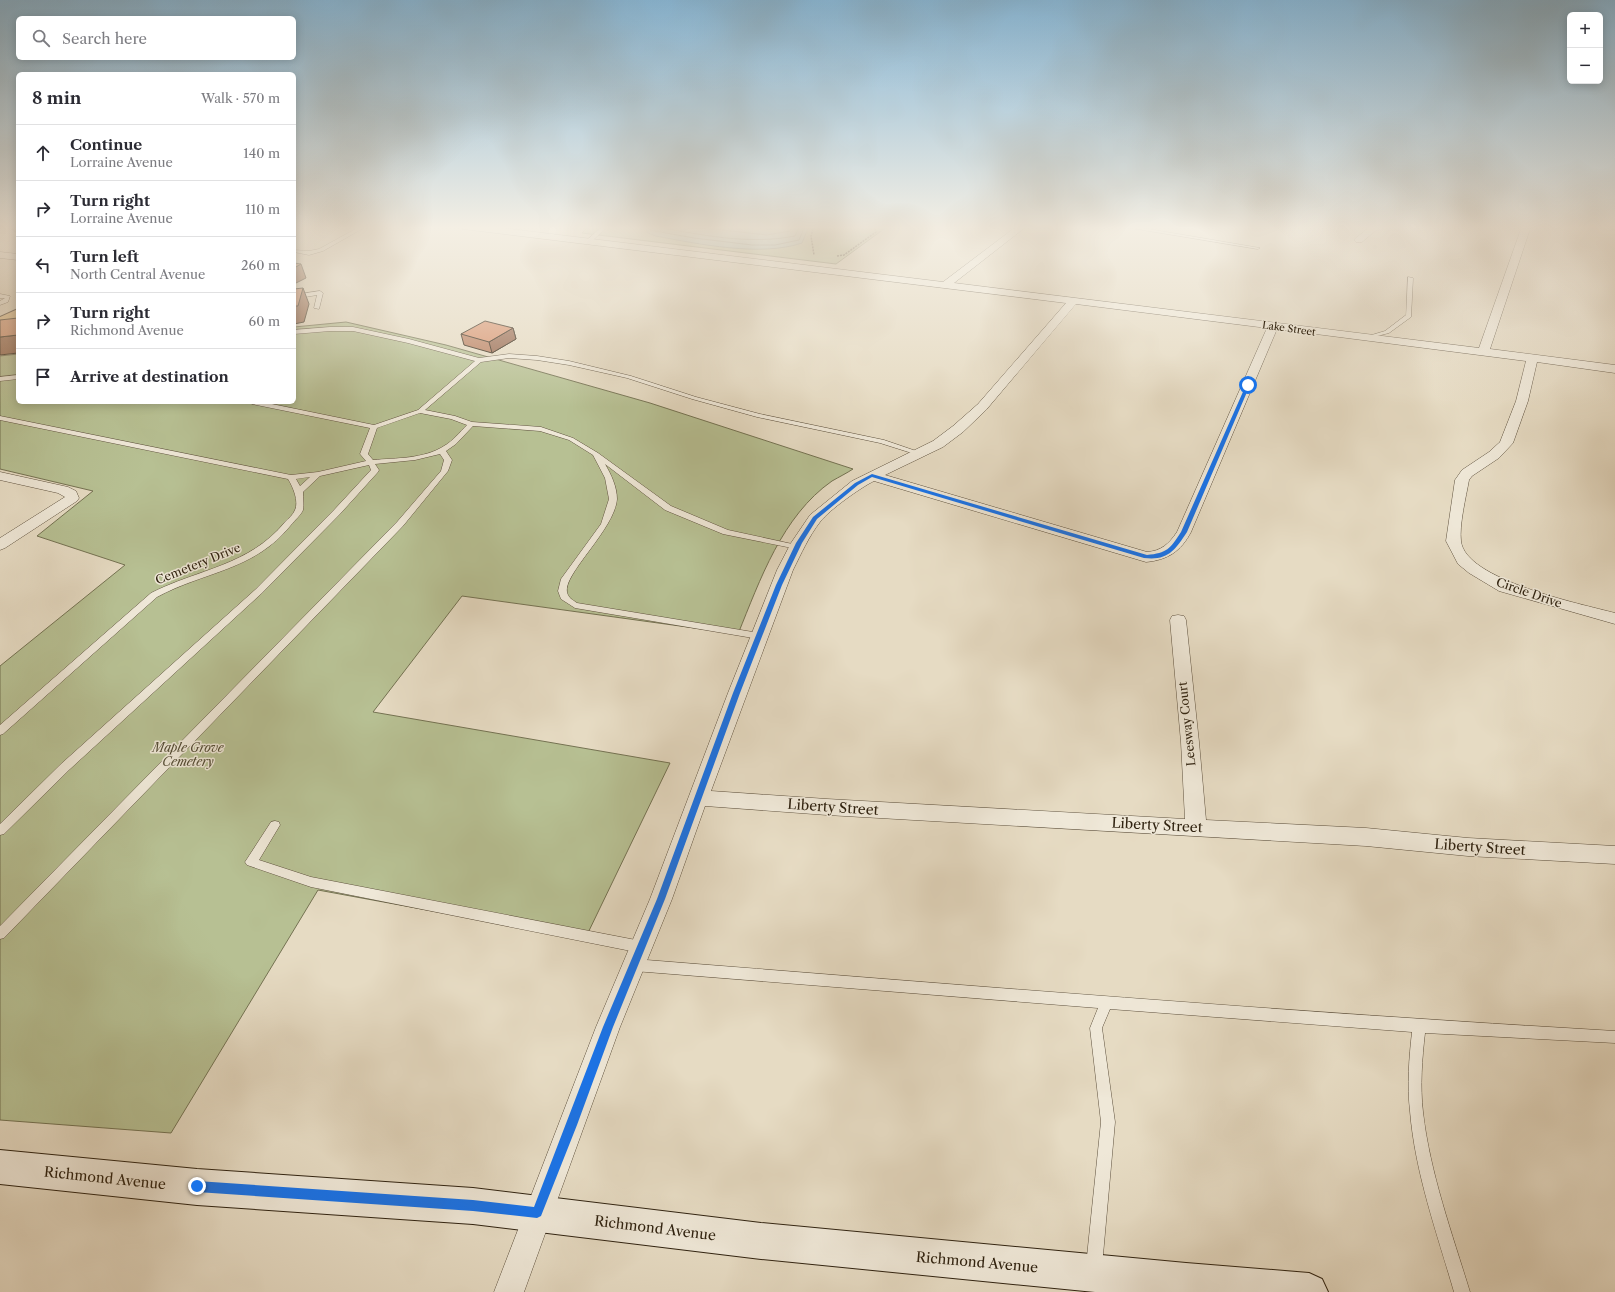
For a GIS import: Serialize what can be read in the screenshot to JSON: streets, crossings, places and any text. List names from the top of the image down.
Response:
{
  "streets": {
    "main road": ["Richmond Avenue"],
    "street": [
      "Lake Street",
      "Circle Drive",
      "Leesway Court",
      "Liberty Street"
    ],
    "lane": ["Cemetery Drive"]
  },
  "crossings": [
    ["Lake Street", "Circle Drive"],
    ["Leesway Court", "Liberty Street"]
  ],
  "parks": ["Maple Grove Cemetery"],
  "page": {
    "map_buttons": ["+", "−"],
    "search": "Search here",
    "heading": ["8 min", "Walk · 570 m"],
    "list": [
      ["Continue", "Lorraine Avenue", "140 m"],
      ["Turn right", "Lorraine Avenue", "110 m"],
      ["Turn left", "North Central Avenue", "260 m"],
      ["Turn right", "Richmond Avenue", "60 m"],
      "Arrive at destination"
    ]
  }
}
